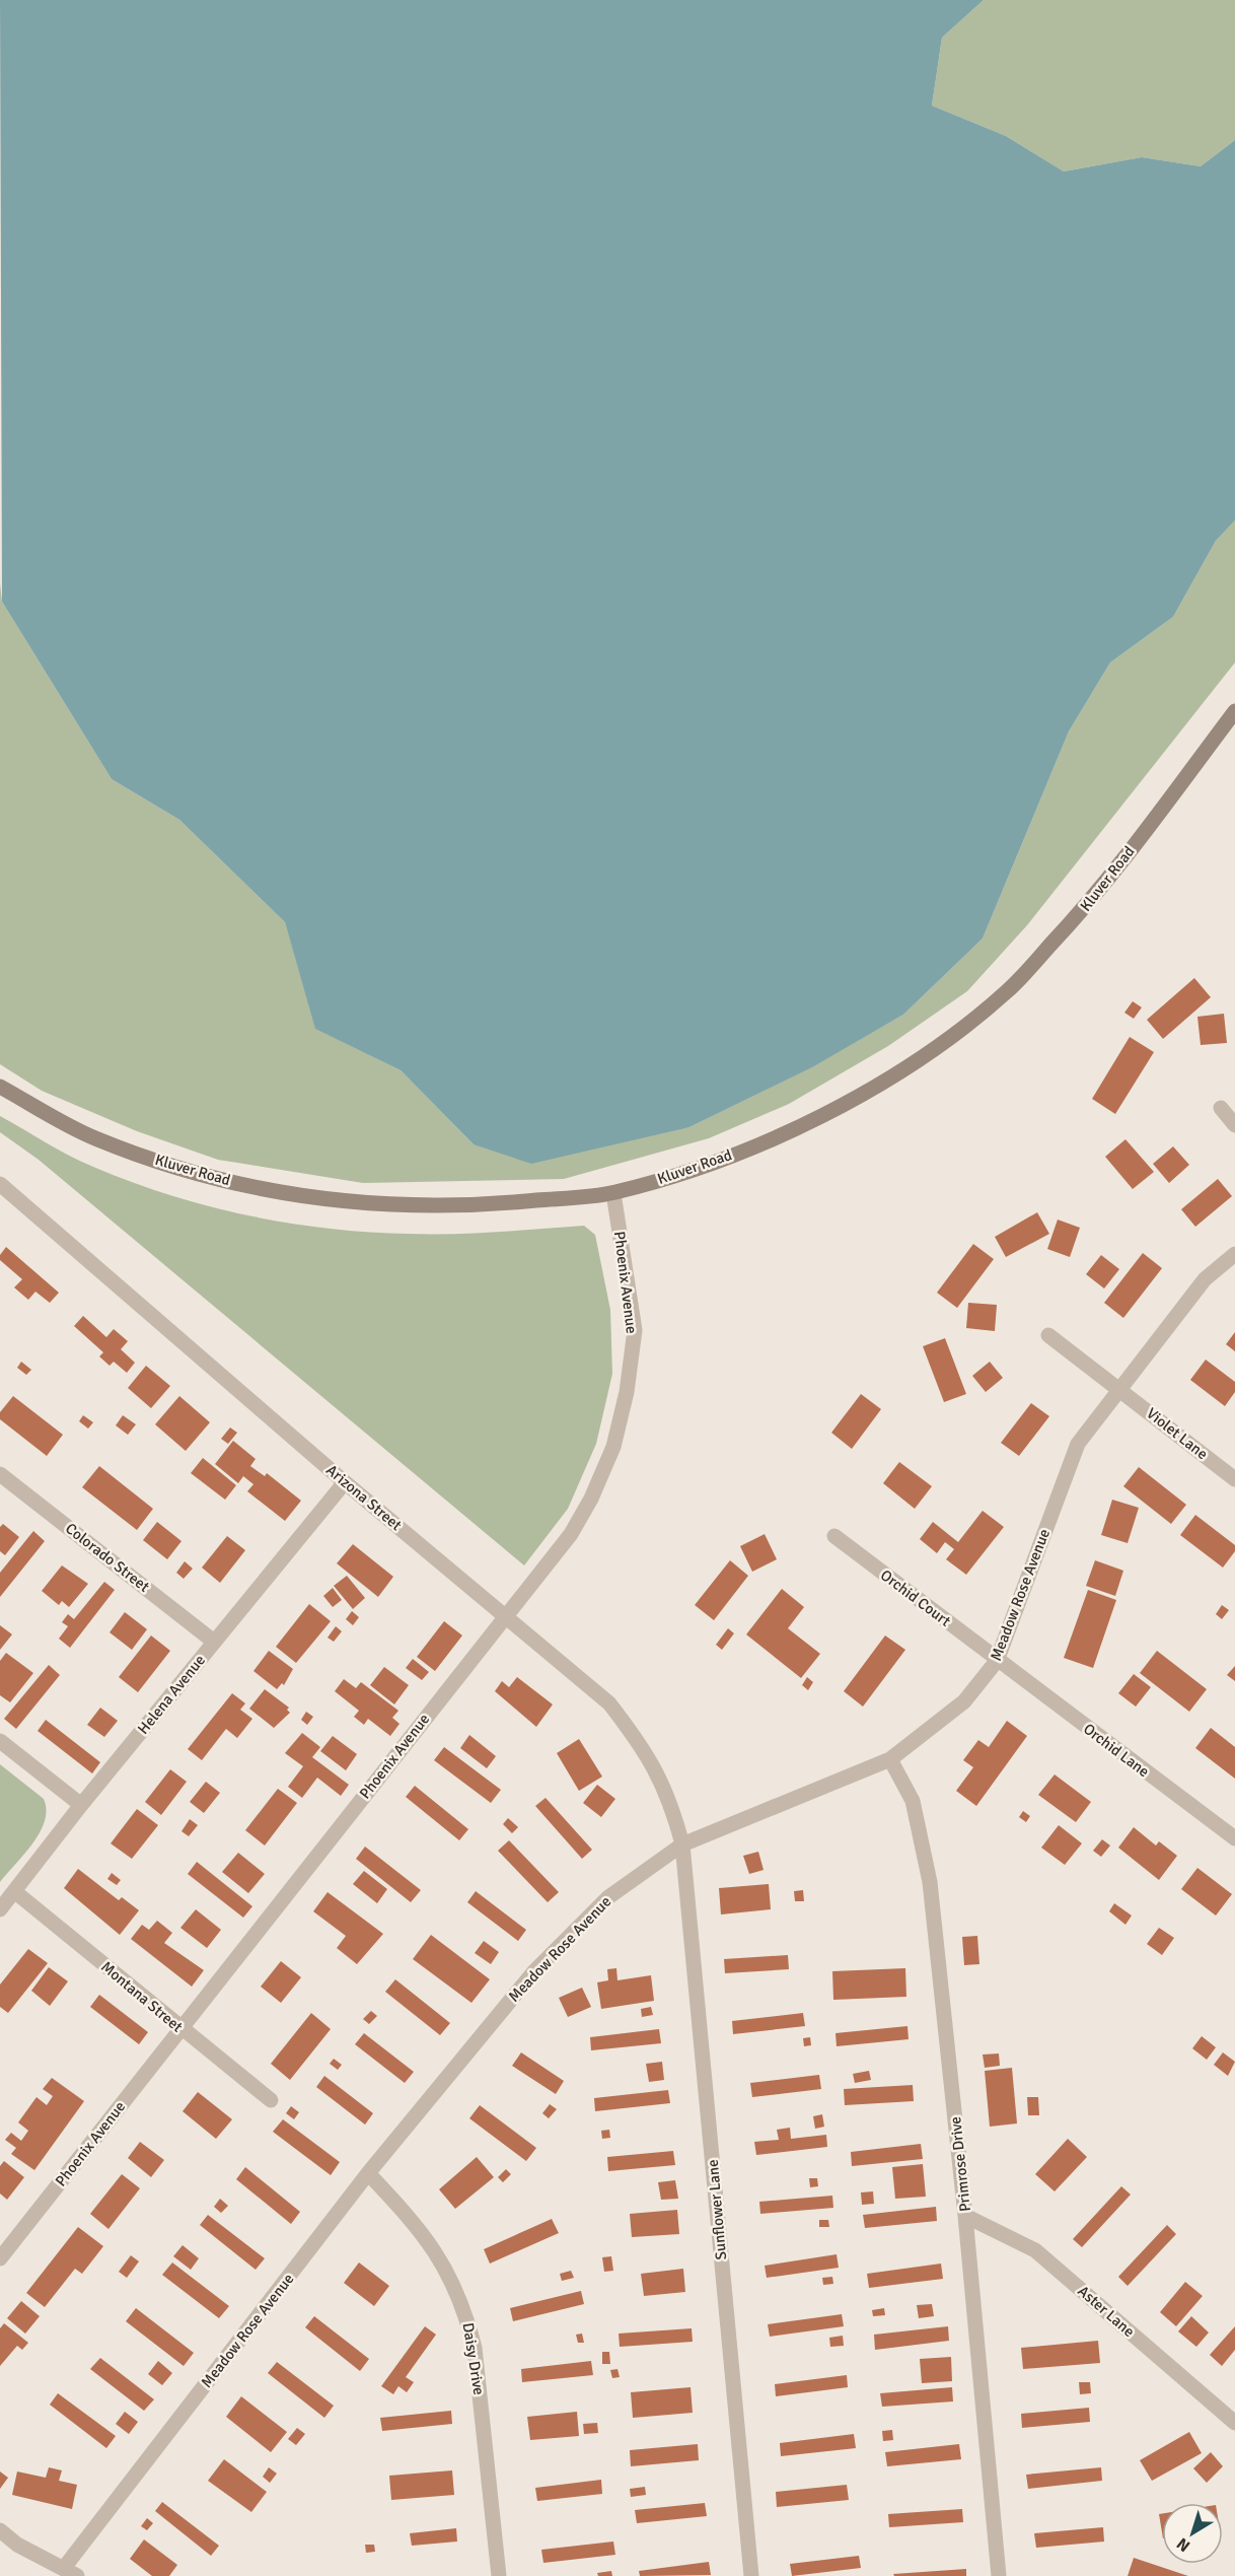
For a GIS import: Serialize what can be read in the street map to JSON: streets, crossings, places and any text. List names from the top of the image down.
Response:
{
  "streets": {
    "street": [
      "Kluver Road",
      "Phoenix Avenue",
      "Violet Lane",
      "Arizona Street",
      "Colorado Street",
      "Meadow Rose Avenue",
      "Orchid Court",
      "Helena Avenue",
      "Orchid Lane",
      "Montana Street",
      "Primrose Drive",
      "Sunflower Lane",
      "Aster Lane",
      "Daisy Drive"
    ]
  },
  "crossings": [
    ["Kluver Road", "Phoenix Avenue"],
    ["Phoenix Avenue", "Arizona Street"],
    ["Phoenix Avenue", "Montana Street"],
    ["Violet Lane", "Meadow Rose Avenue"],
    ["Arizona Street", "Meadow Rose Avenue"],
    ["Arizona Street", "Helena Avenue"],
    ["Arizona Street", "Sunflower Lane"],
    ["Colorado Street", "Helena Avenue"],
    ["Meadow Rose Avenue", "Orchid Court"],
    ["Meadow Rose Avenue", "Orchid Lane"],
    ["Meadow Rose Avenue", "Primrose Drive"],
    ["Meadow Rose Avenue", "Sunflower Lane"],
    ["Meadow Rose Avenue", "Daisy Drive"],
    ["Orchid Court", "Orchid Lane"],
    ["Helena Avenue", "Montana Street"],
    ["Primrose Drive", "Aster Lane"]
  ],
  "north": "bottom left"
}
